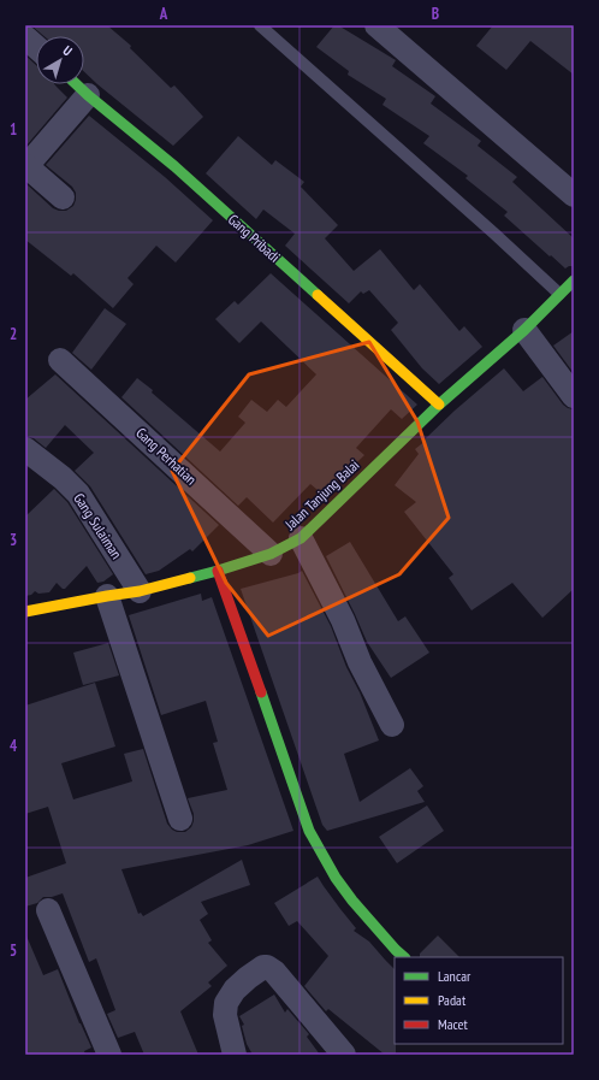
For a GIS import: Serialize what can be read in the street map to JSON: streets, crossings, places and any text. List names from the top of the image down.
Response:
{
  "streets": {
    "street": [
      "Gang Pribadi",
      "Gang Perhatian",
      "Jalan Tanjung Balai",
      "Gang Sulaiman"
    ]
  },
  "crossings": [
    ["Gang Pribadi", "Jalan Tanjung Balai"],
    ["Gang Perhatian", "Jalan Tanjung Balai"],
    ["Jalan Tanjung Balai", "Gang Sulaiman"]
  ],
  "legend": ["Lancar", "Padat", "Macet"],
  "north": "top right",
  "grid": {
    "columns": ["A", "B"],
    "rows": [
      "1",
      "2",
      "3",
      "4",
      "5"
    ]
  }
}
